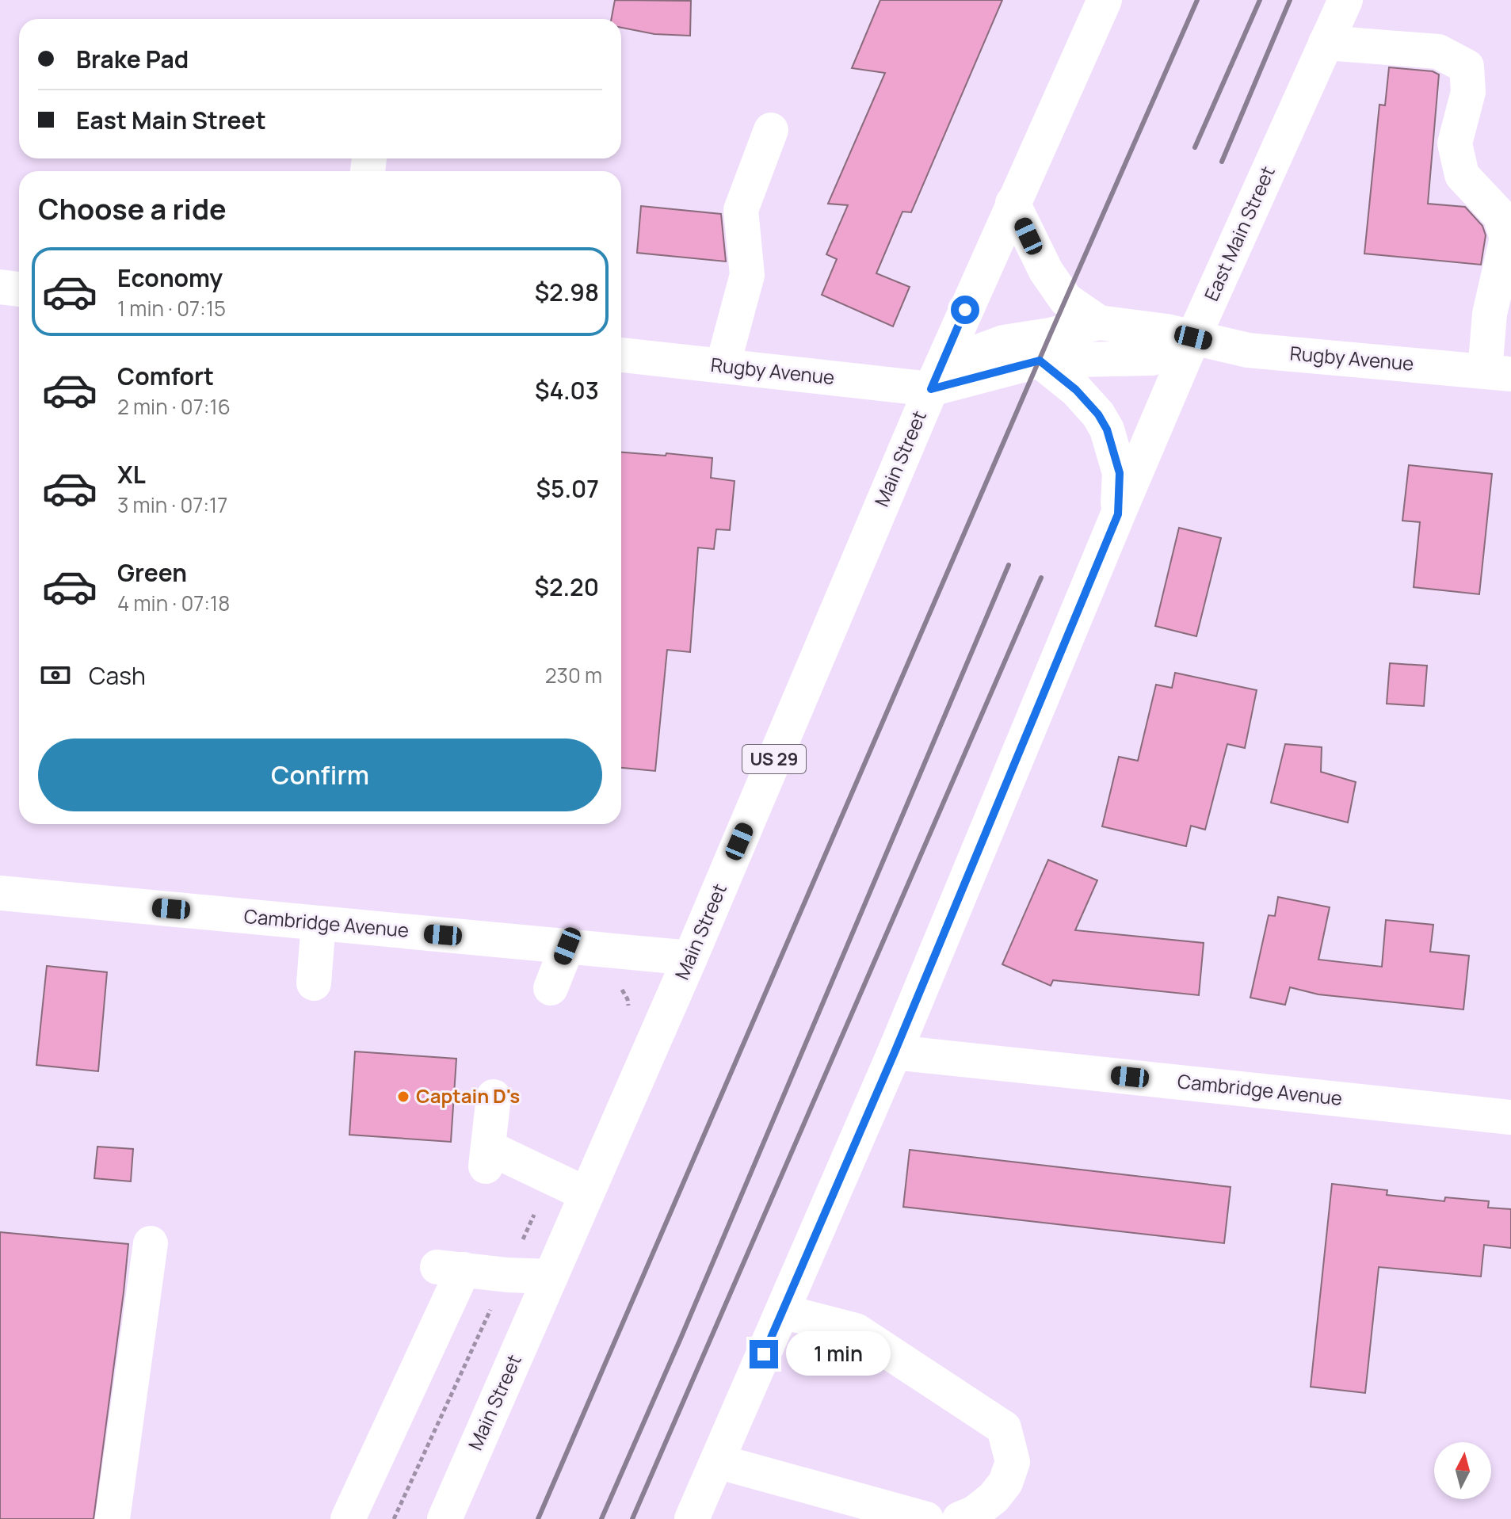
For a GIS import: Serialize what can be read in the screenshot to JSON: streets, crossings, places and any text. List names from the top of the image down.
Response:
{
  "streets": {
    "street": [
      "East Main Street",
      "Rugby Avenue",
      "Main Street",
      "US 29",
      "Cambridge Avenue"
    ]
  },
  "crossings": [
    ["East Main Street", "Rugby Avenue"],
    ["East Main Street", "Cambridge Avenue"],
    ["Rugby Avenue", "Main Street"],
    ["Main Street", "Cambridge Avenue"]
  ],
  "places": ["Captain D's"],
  "north": "top",
  "page": {
    "banner": ["Brake Pad", "East Main Street"],
    "heading": "Choose a ride",
    "list": [
      {
        "name": "Economy",
        "note": "1 min · 07:15",
        "value": "$2.98"
      },
      {
        "name": "Comfort",
        "note": "2 min · 07:16",
        "value": "$4.03"
      },
      {
        "name": "XL",
        "note": "3 min · 07:17",
        "value": "$5.07"
      },
      {
        "name": "Green",
        "note": "4 min · 07:18",
        "value": "$2.20"
      }
    ],
    "pay": ["Cash", "230 m"],
    "buttons": "Confirm",
    "bubble": "1 min"
  }
}
